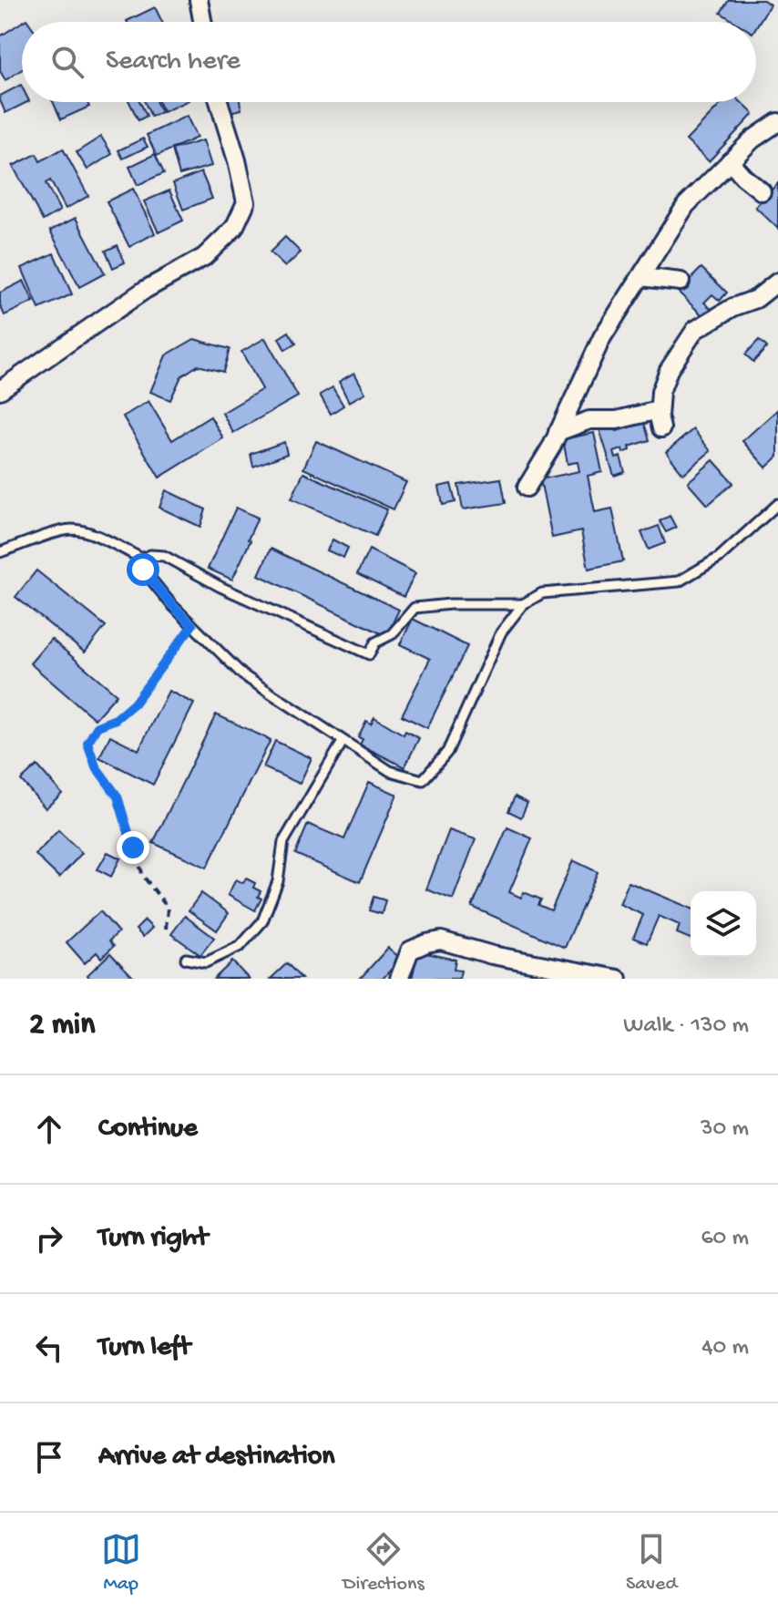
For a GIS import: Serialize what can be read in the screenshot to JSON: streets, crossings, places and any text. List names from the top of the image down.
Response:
{
  "page": {
    "search": "Search here",
    "heading": ["2 min", "Walk · 130 m"],
    "list": [
      ["Continue", "30 m"],
      ["Turn right", "60 m"],
      ["Turn left", "40 m"],
      "Arrive at destination"
    ],
    "nav": ["Map", "Directions", "Saved"]
  }
}
